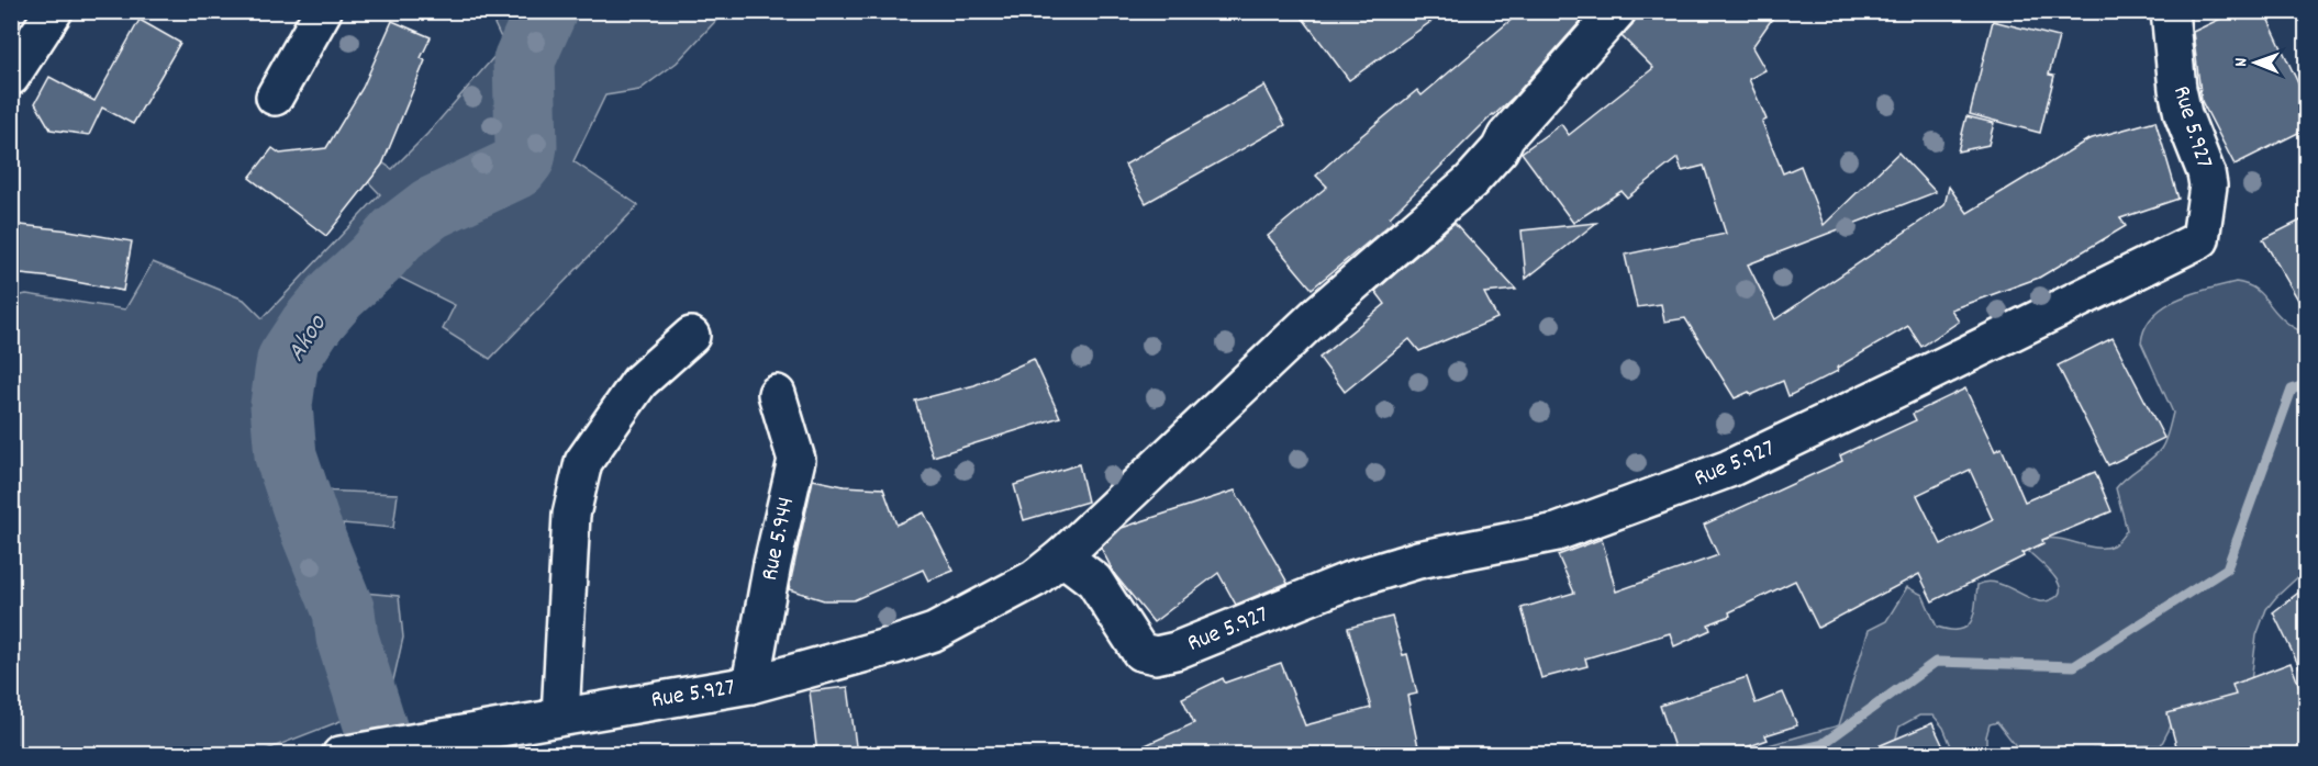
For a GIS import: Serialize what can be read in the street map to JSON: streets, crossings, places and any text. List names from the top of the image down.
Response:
{
  "streets": {
    "street": ["Rue 5.927", "Rue 5.944"]
  },
  "crossings": [
    ["Rue 5.927", "Rue 5.944"]
  ],
  "water": ["Akoo"],
  "north": "left"
}
